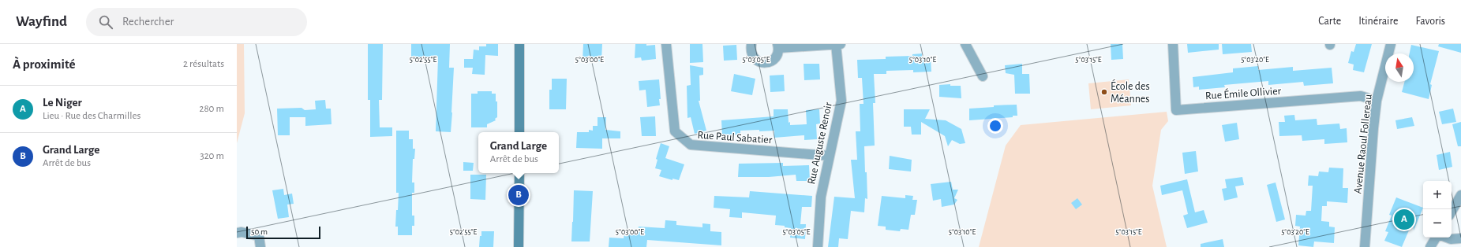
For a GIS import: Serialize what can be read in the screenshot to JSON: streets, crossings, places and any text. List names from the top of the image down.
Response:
{
  "streets": {
    "street": [
      "Rue Émile Ollivier",
      "Rue Paul Sabatier",
      "Rue Auguste Renoir",
      "Avenue Raoul Follereau"
    ]
  },
  "crossings": [
    ["Rue Émile Ollivier", "Avenue Raoul Follereau"],
    ["Rue Paul Sabatier", "Rue Auguste Renoir"]
  ],
  "places": ["École des Méannes"],
  "scale_bar": "50 m",
  "north": "top",
  "page": {
    "header": "Wayfind",
    "search": "Rechercher",
    "nav": ["Carte", "Itinéraire", "Favoris"],
    "heading": ["À proximité", "2 résultats"],
    "list": [
      {
        "mark": "A",
        "name": "Le Niger",
        "note": "Lieu · Rue des Charmilles",
        "value": "280 m"
      },
      {
        "mark": "B",
        "name": "Grand Large",
        "note": "Arrêt de bus",
        "value": "320 m"
      }
    ],
    "popup": ["Grand Large", "Arrêt de bus"],
    "map_buttons": ["+", "−"],
    "pins": ["B", "A"],
    "scale": "50 m"
  },
  "coordinates": [
    "5°02'55\"E",
    "5°03'00\"E",
    "5°03'05\"E",
    "5°03'10\"E",
    "5°03'15\"E",
    "5°03'20\"E"
  ]
}
